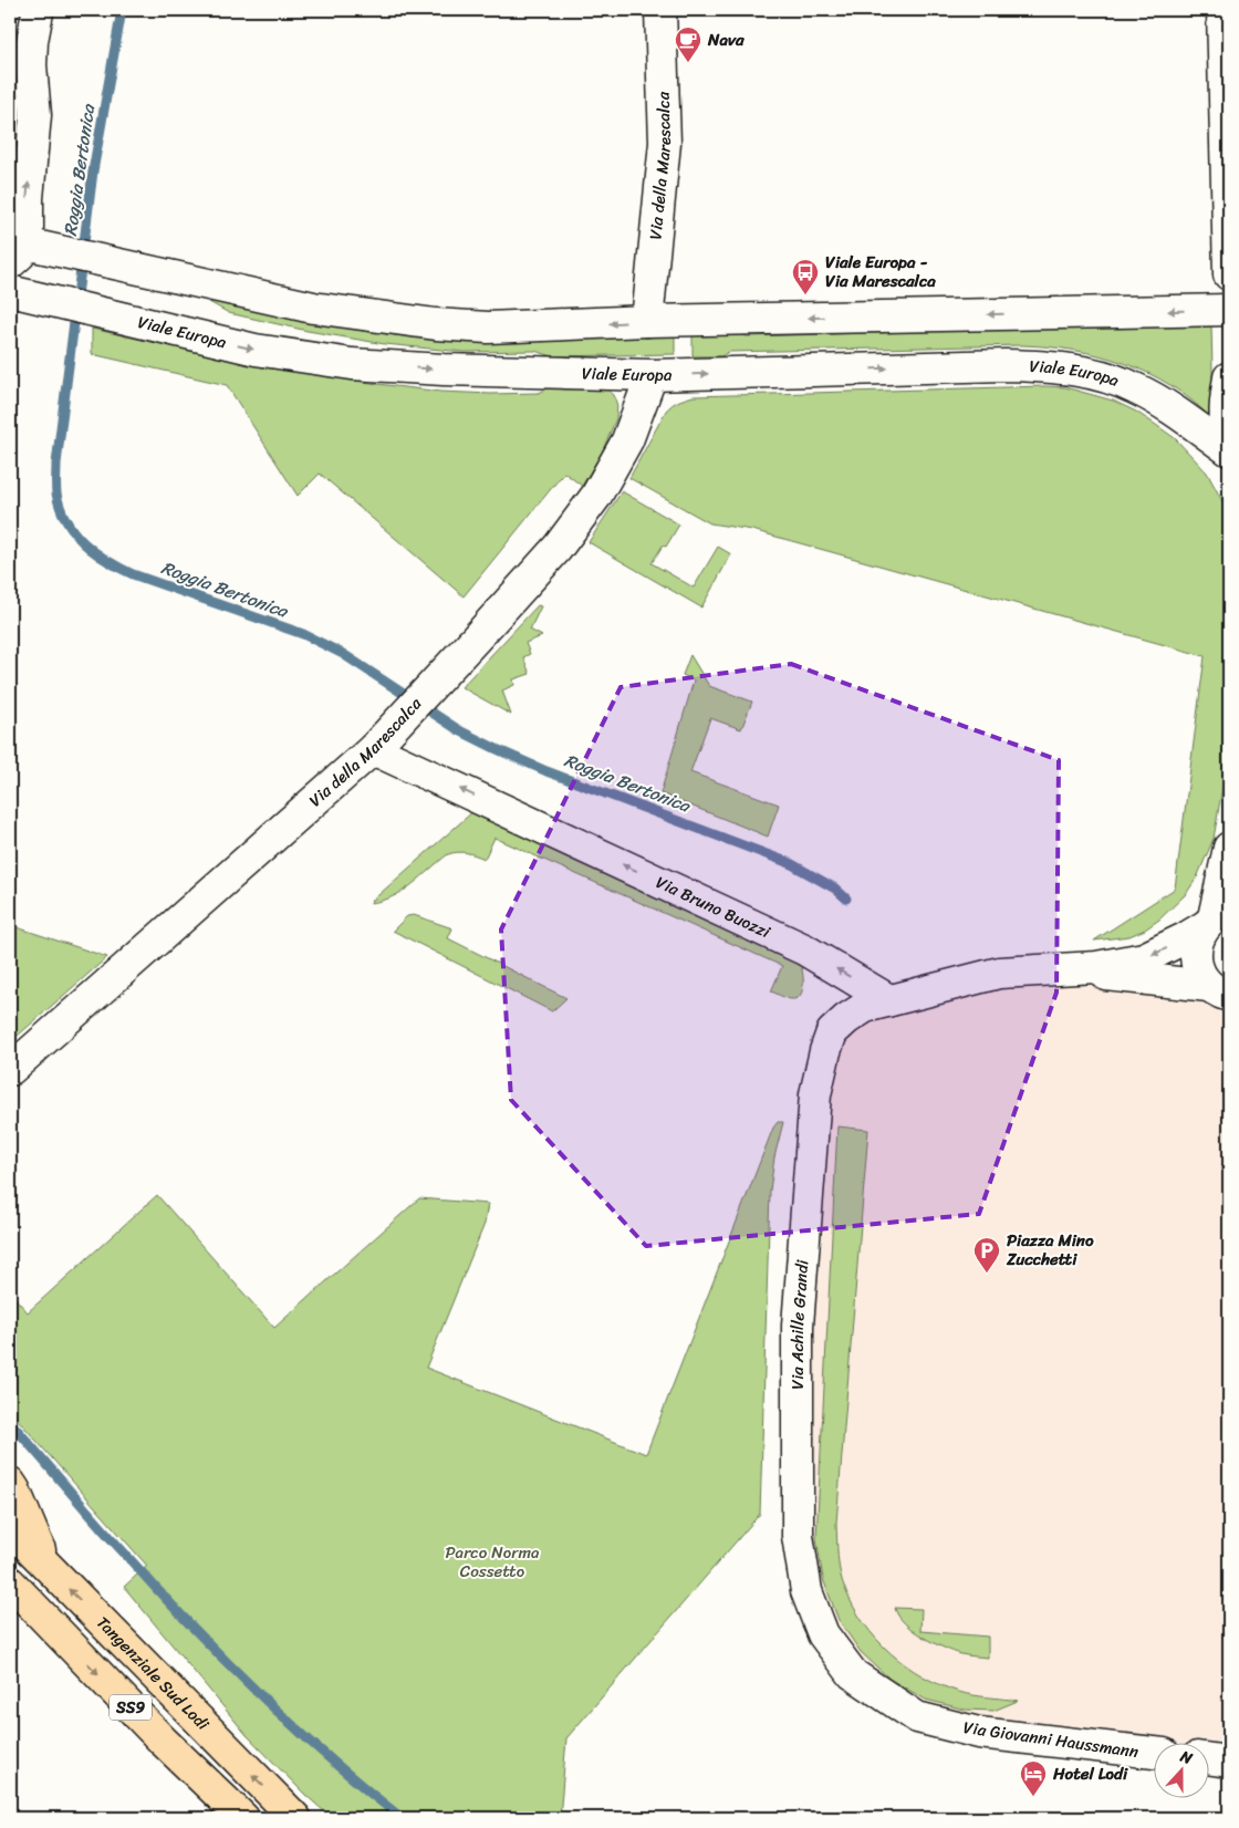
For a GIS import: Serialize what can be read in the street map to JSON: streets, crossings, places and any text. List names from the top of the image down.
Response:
{
  "streets": {
    "highway": ["Tangenziale Sud Lodi", "SS9"],
    "street": [
      "Via della Marescalca",
      "Viale Europa",
      "Via Bruno Buozzi",
      "Via Achille Grandi",
      "Via Giovanni Haussmann"
    ]
  },
  "crossings": [
    ["Via della Marescalca", "Viale Europa"],
    ["Via della Marescalca", "Via Bruno Buozzi"],
    ["Via Bruno Buozzi", "Via Achille Grandi"],
    ["Via Achille Grandi", "Via Giovanni Haussmann"]
  ],
  "one_way": ["Via Bruno Buozzi"],
  "water": ["Roggia Bertonica"],
  "parks": ["Parco Norma Cossetto"],
  "places": {
    "cafe": ["Nava"],
    "bus stop": ["Viale Europa - Via Marescalca"],
    "parking": ["Piazza Mino Zucchetti"],
    "hotel": ["Hotel Lodi"]
  },
  "north": "top"
}
